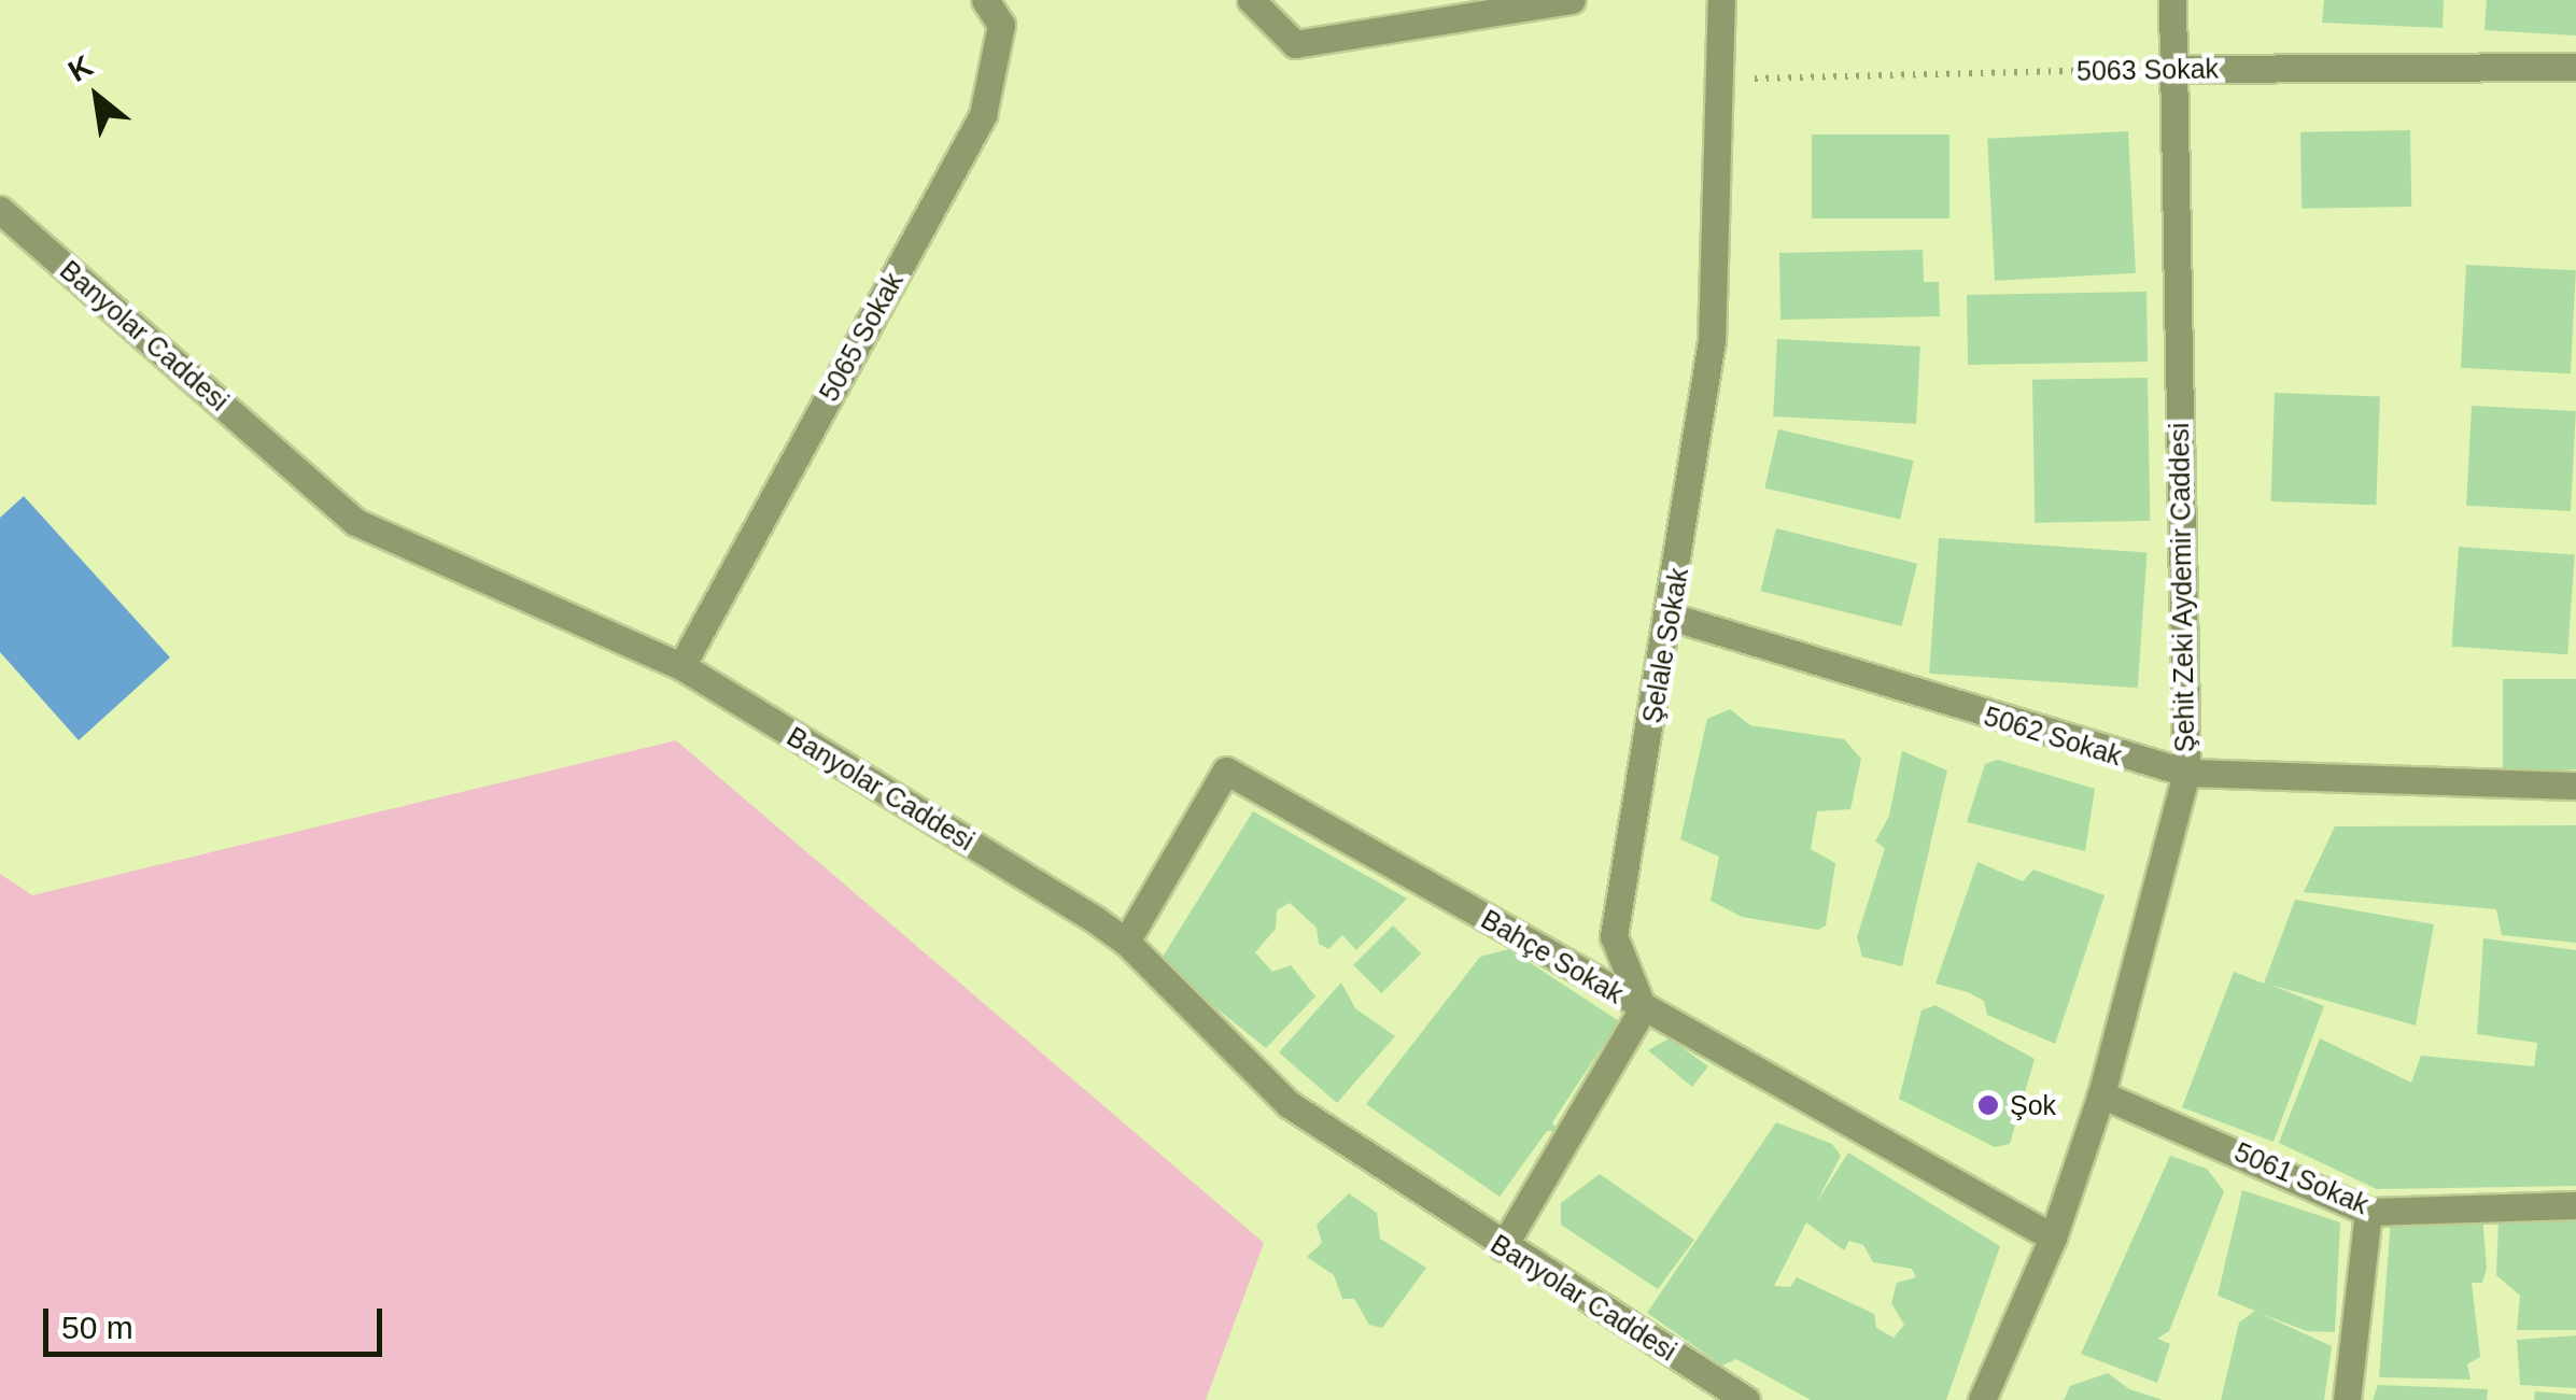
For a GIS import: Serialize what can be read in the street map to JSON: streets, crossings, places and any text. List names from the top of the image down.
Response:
{
  "streets": {
    "street": [
      "5063 Sokak",
      "Banyolar Caddesi",
      "5065 Sokak",
      "Şehit Zeki Aydemir Caddesi",
      "Şelale Sokak",
      "5062 Sokak",
      "Bahçe Sokak",
      "5061 Sokak"
    ]
  },
  "crossings": [
    ["5063 Sokak", "Şehit Zeki Aydemir Caddesi"],
    ["5063 Sokak", "Şelale Sokak"],
    ["Banyolar Caddesi", "5065 Sokak"],
    ["Banyolar Caddesi", "Bahçe Sokak"],
    ["Şehit Zeki Aydemir Caddesi", "5062 Sokak"],
    ["Şehit Zeki Aydemir Caddesi", "Bahçe Sokak"],
    ["Şehit Zeki Aydemir Caddesi", "5061 Sokak"],
    ["Şelale Sokak", "5062 Sokak"],
    ["Şelale Sokak", "Bahçe Sokak"]
  ],
  "places": ["Şok"],
  "scale_bar": "50 m",
  "north": "top left"
}
